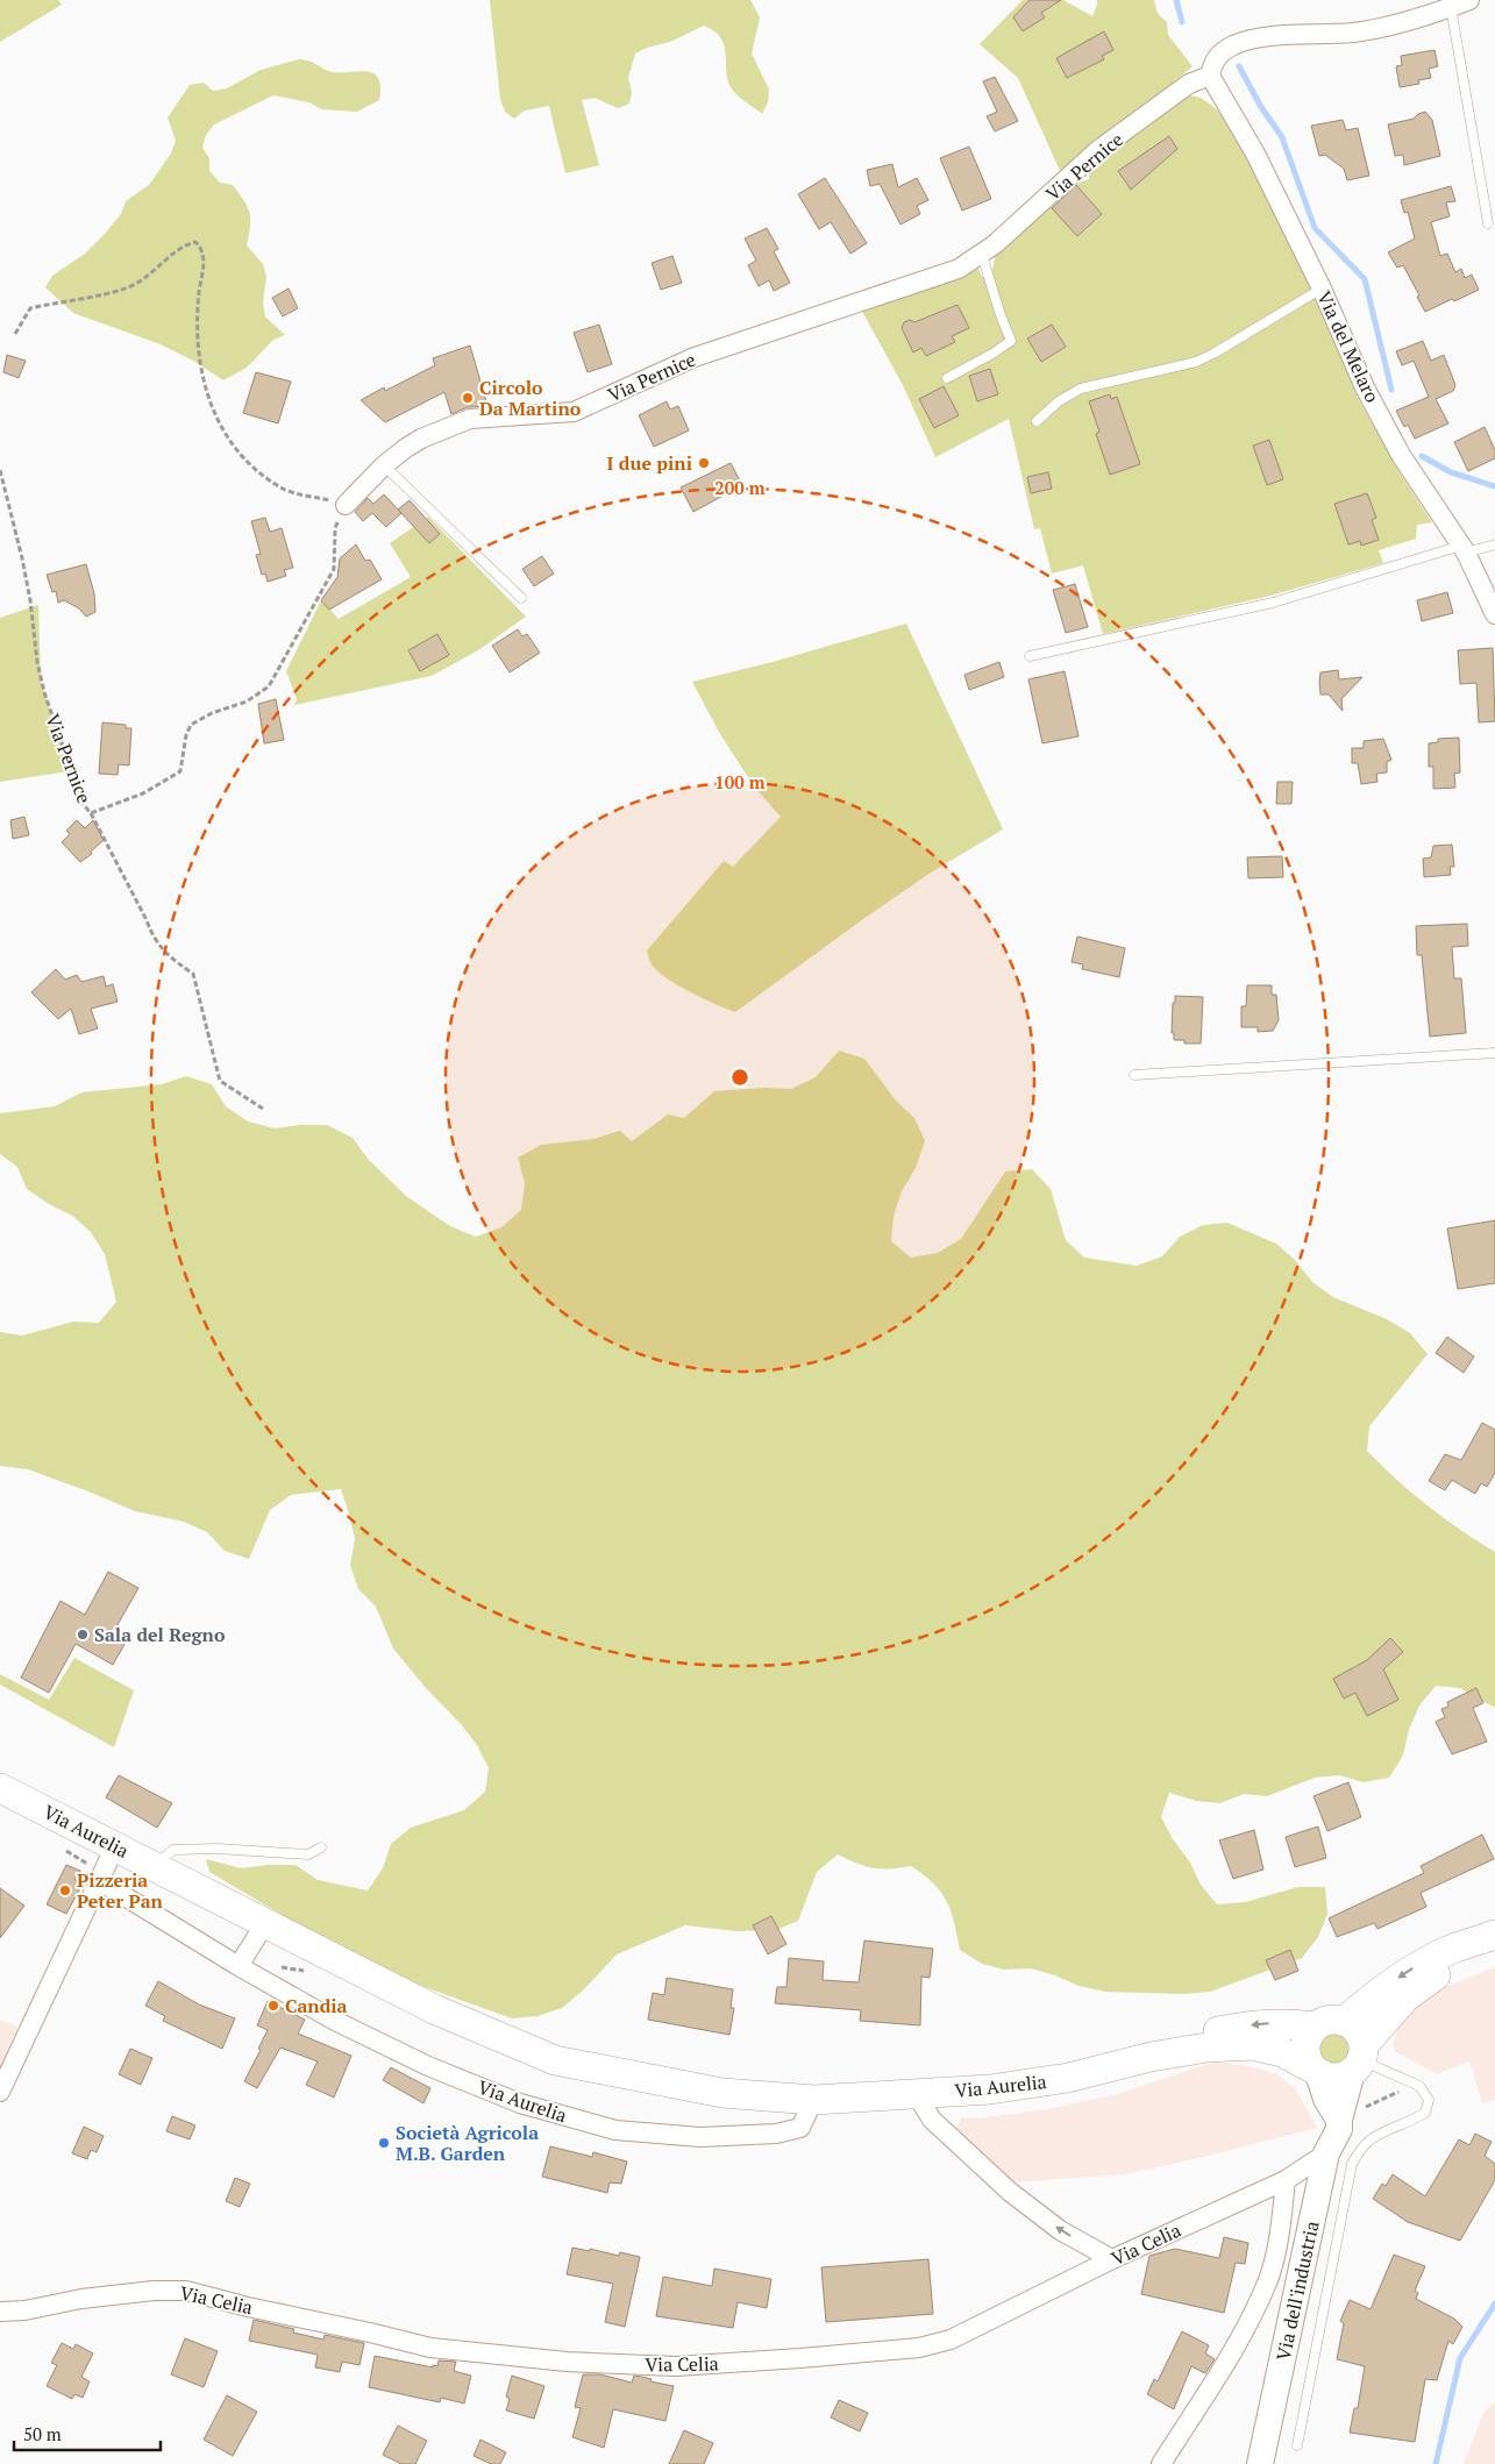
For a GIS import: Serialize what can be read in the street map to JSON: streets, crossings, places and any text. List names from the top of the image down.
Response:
{
  "streets": {
    "main road": ["Via Aurelia"],
    "street": [
      "Via Pernice",
      "Via del Melaro",
      "Via Celia",
      "Via dell'industria"
    ]
  },
  "crossings": [
    ["Via Pernice", "Via del Melaro"],
    ["Via Aurelia", "Via dell'industria"],
    ["Via Celia", "Via dell'industria"]
  ],
  "places": [
    "Circolo Da Martino",
    "I due pini",
    "Sala del Regno",
    "Pizzeria Peter Pan",
    "Candia",
    "Società Agricola M.B. Garden"
  ],
  "scale_bar": "50 m",
  "rings": ["200 m", "100 m"]
}
